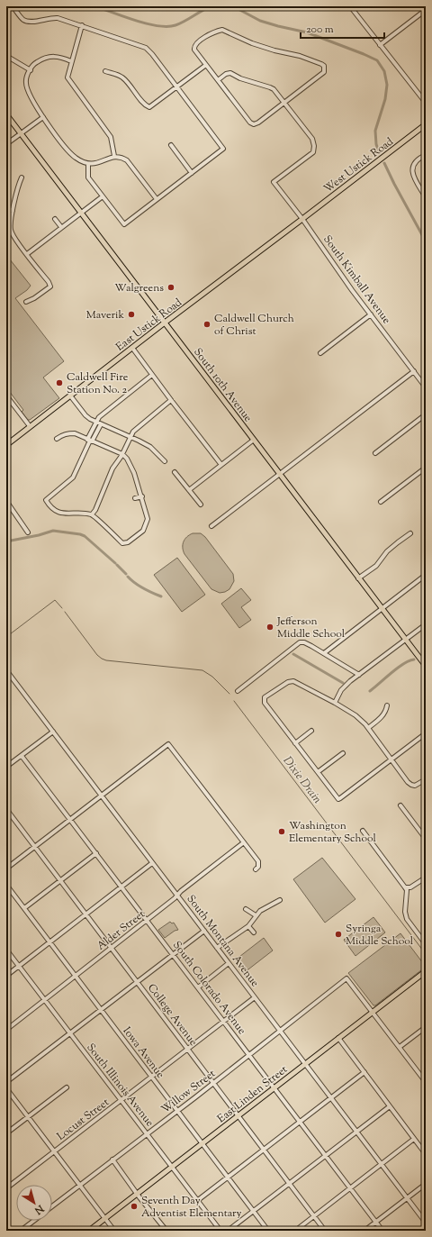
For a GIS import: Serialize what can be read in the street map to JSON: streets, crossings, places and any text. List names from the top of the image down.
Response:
{
  "streets": {
    "main road": [
      "West Ustick Road",
      "East Ustick Road",
      "South 10th Avenue",
      "East Linden Street"
    ],
    "street": [
      "South Kimball Avenue",
      "Alder Street",
      "South Montana Avenue",
      "South Colorado Avenue",
      "College Avenue",
      "Iowa Avenue",
      "South Illinois Avenue",
      "Willow Street",
      "Locust Street"
    ]
  },
  "crossings": [
    ["West Ustick Road", "South Kimball Avenue"],
    ["West Ustick Road", "East Ustick Road"],
    ["South Kimball Avenue", "East Ustick Road"],
    ["East Ustick Road", "South 10th Avenue"],
    ["Alder Street", "South Montana Avenue"],
    ["Alder Street", "South Colorado Avenue"],
    ["Alder Street", "College Avenue"],
    ["Alder Street", "Iowa Avenue"],
    ["Alder Street", "South Illinois Avenue"],
    ["South Montana Avenue", "Willow Street"],
    ["South Montana Avenue", "East Linden Street"],
    ["South Montana Avenue", "Locust Street"],
    ["South Colorado Avenue", "Willow Street"],
    ["South Colorado Avenue", "East Linden Street"],
    ["South Colorado Avenue", "Locust Street"],
    ["College Avenue", "Willow Street"],
    ["College Avenue", "East Linden Street"],
    ["College Avenue", "Locust Street"],
    ["Iowa Avenue", "Willow Street"],
    ["Iowa Avenue", "East Linden Street"],
    ["Iowa Avenue", "Locust Street"],
    ["South Illinois Avenue", "Willow Street"],
    ["South Illinois Avenue", "East Linden Street"],
    ["South Illinois Avenue", "Locust Street"],
    ["Willow Street", "East Linden Street"]
  ],
  "water": ["Dixie Drain"],
  "places": [
    "Walgreens",
    "Maverik",
    "Caldwell Church of Christ",
    "Caldwell Fire Station No. 2",
    "Jefferson Middle School",
    "Washington Elementary School",
    "Syringa Middle School",
    "Seventh Day Adventist Elementary"
  ],
  "scale_bar": "200 m",
  "north": "bottom right"
}
